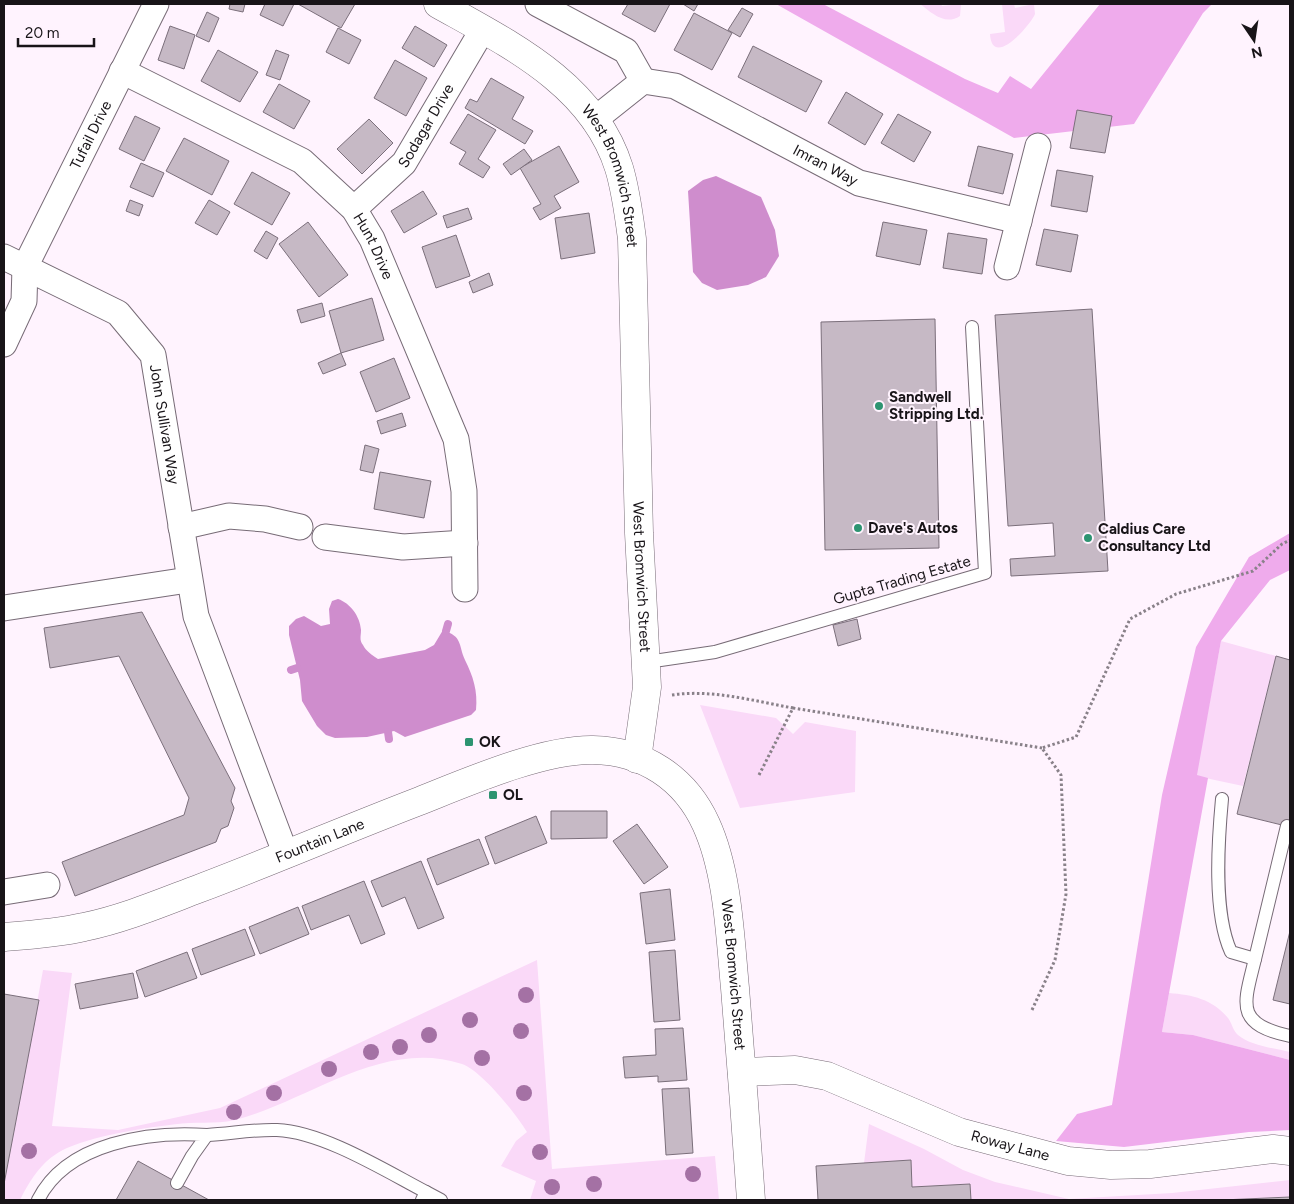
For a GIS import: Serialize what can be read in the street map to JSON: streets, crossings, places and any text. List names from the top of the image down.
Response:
{
  "streets": {
    "street": [
      "Sodagar Drive",
      "Tufail Drive",
      "Imran Way",
      "West Bromwich Street",
      "Hunt Drive",
      "John Sullivan Way",
      "Fountain Lane",
      "Roway Lane"
    ],
    "lane": ["Gupta Trading Estate"]
  },
  "crossings": [
    ["Sodagar Drive", "West Bromwich Street"],
    ["Sodagar Drive", "Hunt Drive"],
    ["Tufail Drive", "Hunt Drive"],
    ["Tufail Drive", "John Sullivan Way"],
    ["West Bromwich Street", "Gupta Trading Estate"],
    ["West Bromwich Street", "Fountain Lane"],
    ["West Bromwich Street", "Roway Lane"],
    ["John Sullivan Way", "Fountain Lane"]
  ],
  "places": {
    "other": ["Sandwell Stripping Ltd.", "Dave's Autos", "Caldius Care Consultancy Ltd"],
    "transit": ["OK", "OL"]
  },
  "scale_bar": "20 m",
  "north": "bottom"
}
